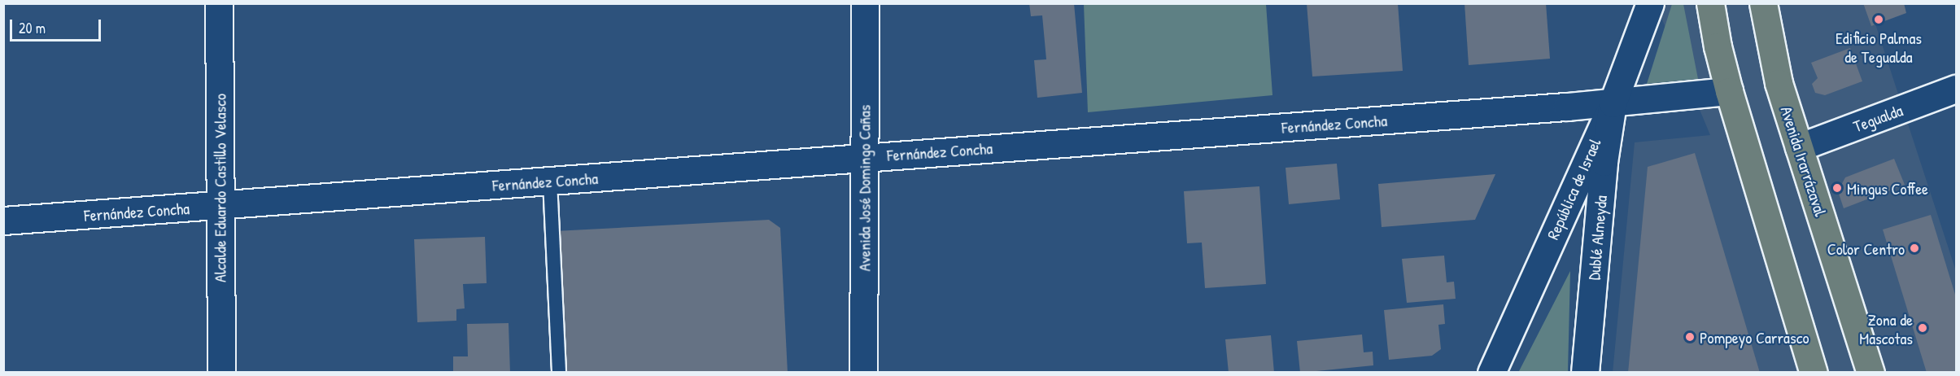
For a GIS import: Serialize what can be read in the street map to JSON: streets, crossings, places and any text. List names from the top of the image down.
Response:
{
  "streets": {
    "main road": ["Avenida Irarrázaval"],
    "street": [
      "Tegualda",
      "Fernández Concha",
      "Alcalde Eduardo Castillo Velasco",
      "Avenida José Domingo Cañas",
      "República de Israel",
      "Dublé Almeyda"
    ]
  },
  "crossings": [
    ["Tegualda", "Avenida Irarrázaval"],
    ["Fernández Concha", "Alcalde Eduardo Castillo Velasco"],
    ["Fernández Concha", "Avenida José Domingo Cañas"],
    ["Fernández Concha", "República de Israel"],
    ["Fernández Concha", "Dublé Almeyda"],
    ["República de Israel", "Dublé Almeyda"]
  ],
  "places": [
    "Edificio Palmas de Tegualda",
    "Mingus Coffee",
    "Color Centro",
    "Zona de Mascotas",
    "Pompeyo Carrasco"
  ],
  "scale_bar": "20 m"
}
